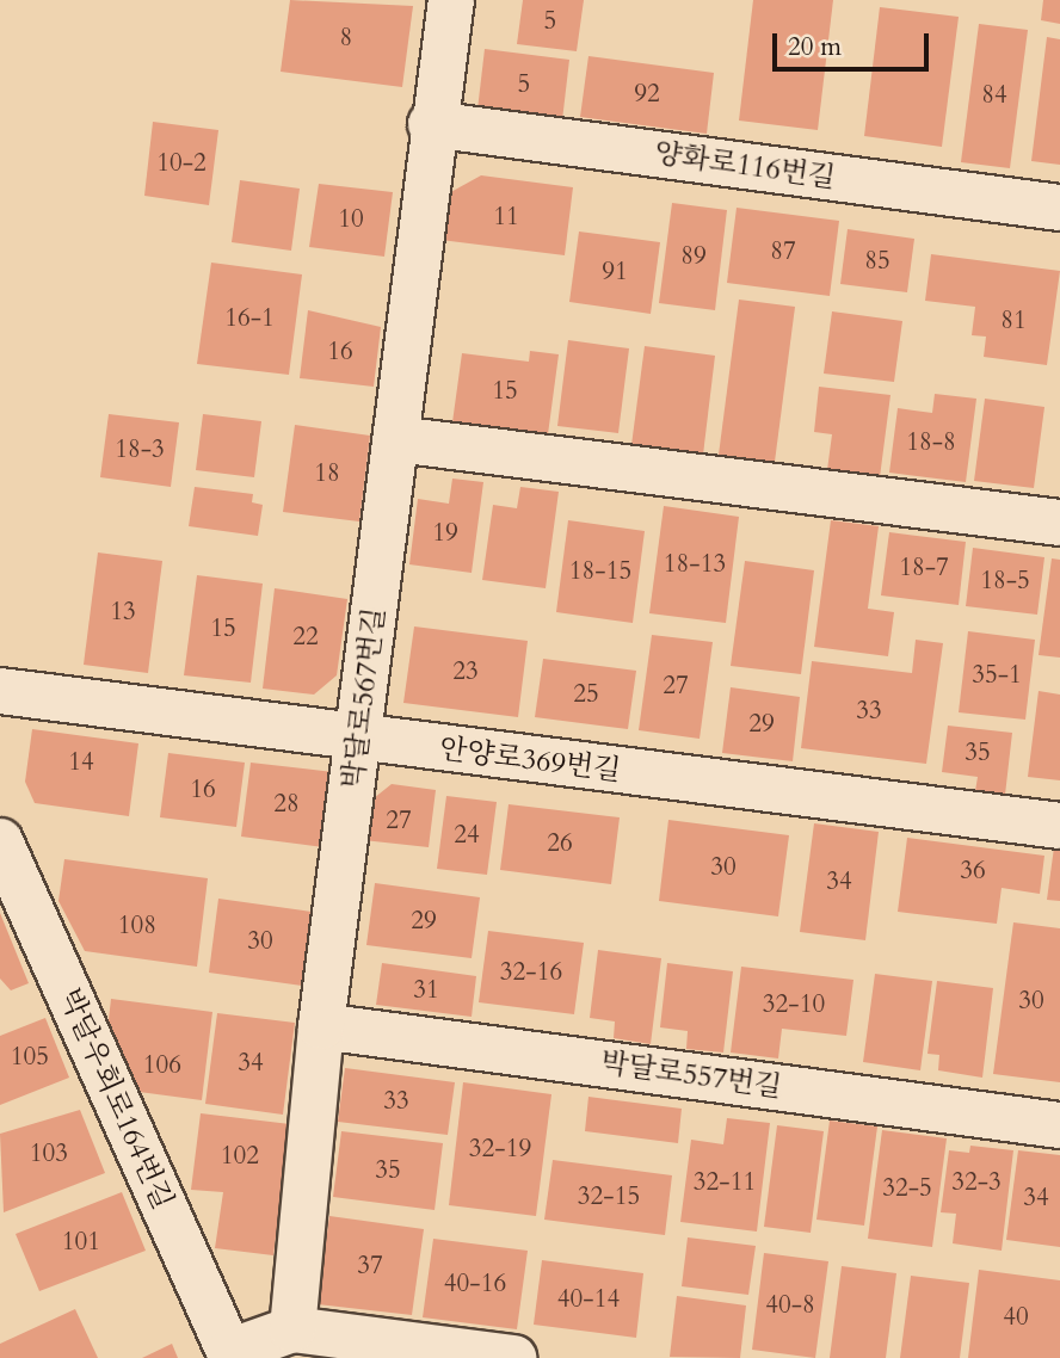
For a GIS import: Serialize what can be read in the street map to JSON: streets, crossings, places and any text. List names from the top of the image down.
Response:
{
  "streets": {
    "street": [
      "양화로116번길",
      "박달로567번길",
      "안양로369번길",
      "박달로557번길",
      "박달우회로164번길"
    ]
  },
  "crossings": [
    ["양화로116번길", "박달로567번길"],
    ["박달로567번길", "안양로369번길"],
    ["박달로567번길", "박달로557번길"]
  ],
  "house_numbers": [
    "5",
    "8",
    "5",
    "92",
    "84",
    "10-2",
    "11",
    "10",
    "87",
    "89",
    "85",
    "91",
    "16-1",
    "81",
    "16",
    "15",
    "18-8",
    "18-3",
    "18",
    "19",
    "18-13",
    "18-7",
    "18-15",
    "18-5",
    "13",
    "15",
    "22",
    "23",
    "35-1",
    "27",
    "25",
    "33",
    "29",
    "35",
    "14",
    "16",
    "28",
    "27",
    "24",
    "26",
    "30",
    "36",
    "34",
    "29",
    "108",
    "30",
    "32-16",
    "31",
    "30",
    "32-10",
    "105",
    "34",
    "106",
    "33",
    "32-19",
    "103",
    "102",
    "35",
    "32-11",
    "32-3",
    "32-5",
    "32-15",
    "34",
    "101",
    "37",
    "40-16",
    "40-14",
    "40-8",
    "40"
  ],
  "scale_bar": "20 m"
}
